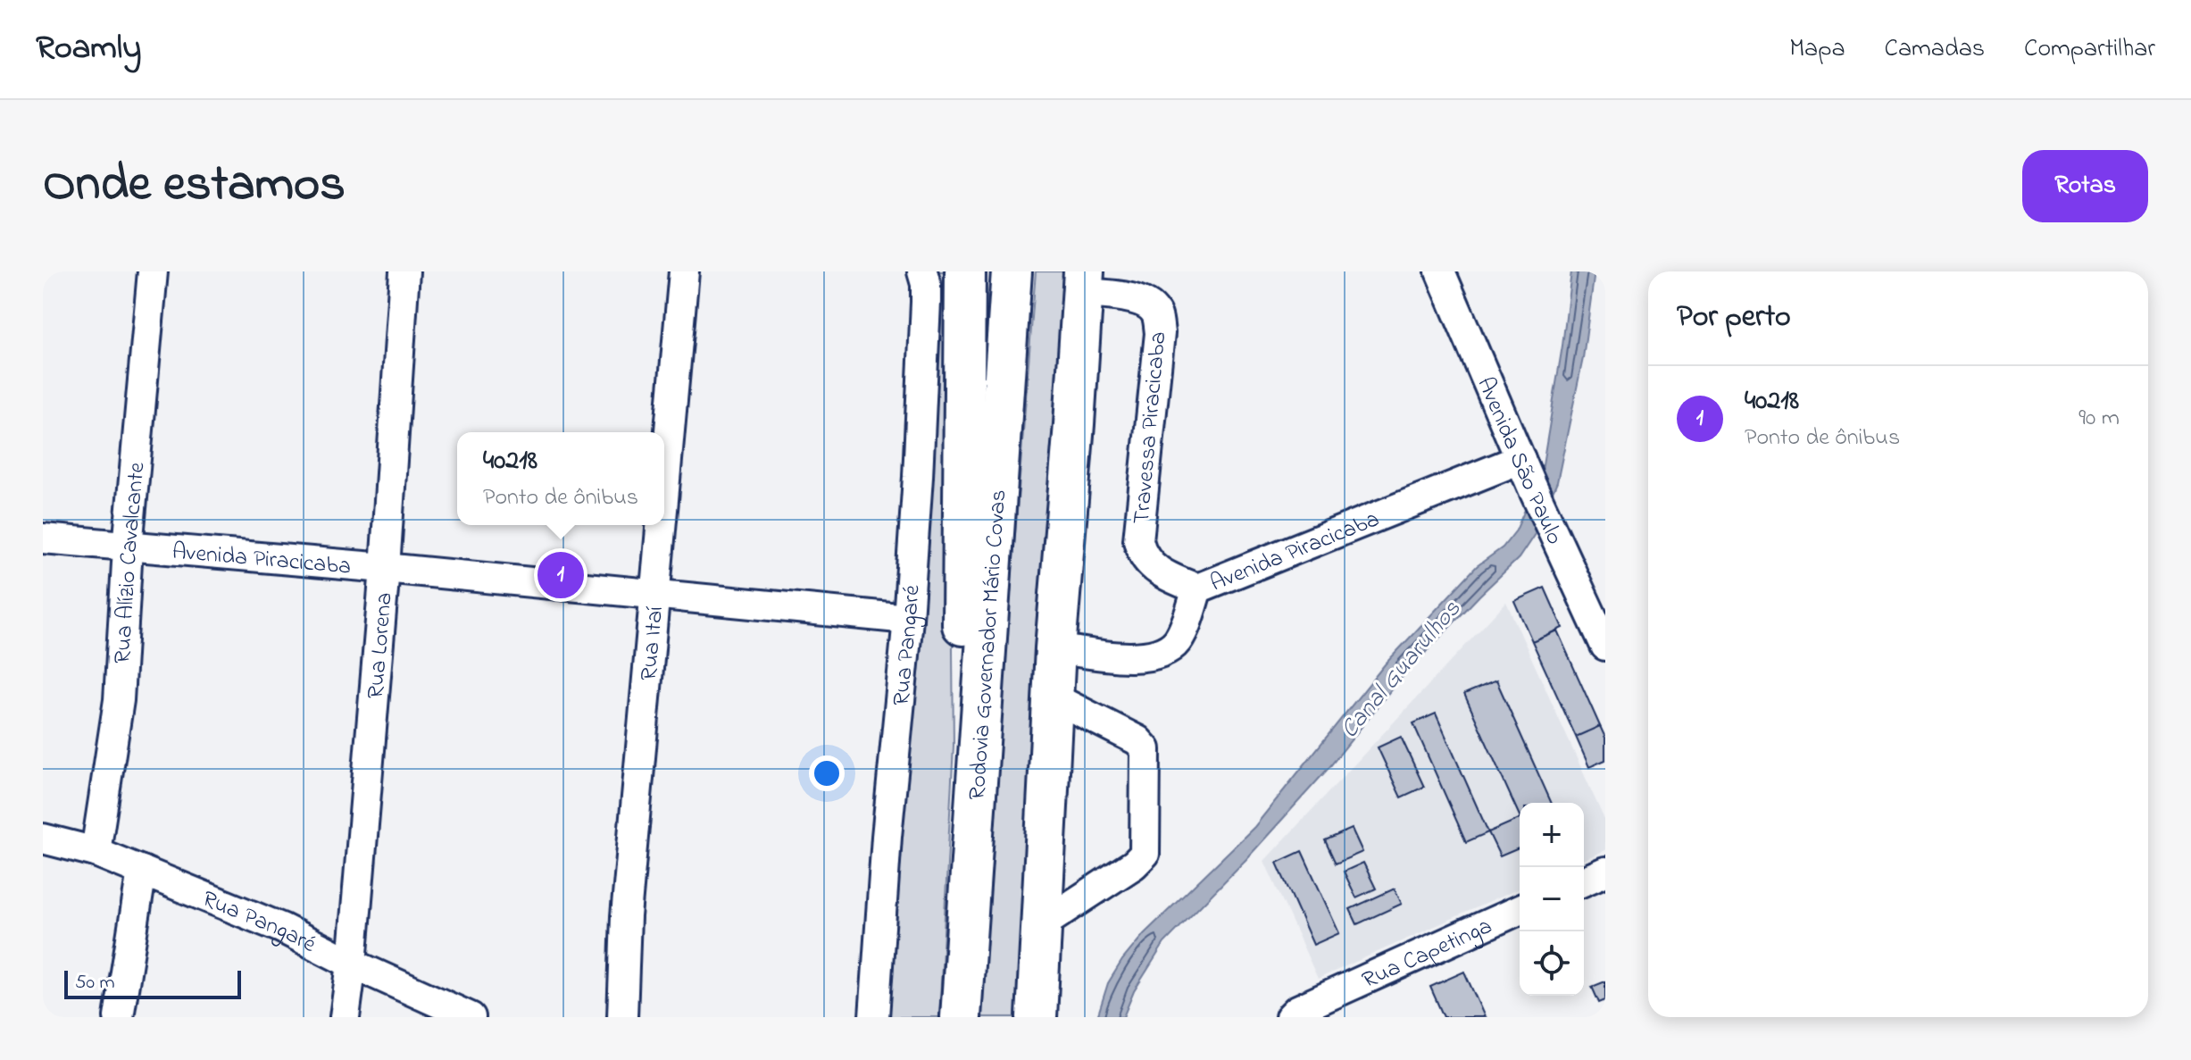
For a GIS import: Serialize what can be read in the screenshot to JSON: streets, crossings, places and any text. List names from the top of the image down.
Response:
{
  "streets": {
    "highway": ["Rodovia Governador Mário Covas"],
    "street": [
      "Travessa Piracicaba",
      "Avenida São Paulo",
      "Avenida Piracicaba",
      "Rua Alízio Cavalcante",
      "Rua Itaí",
      "Rua Lorena",
      "Rua Pangaré",
      "Rua Capetinga"
    ]
  },
  "crossings": [
    ["Travessa Piracicaba", "Avenida Piracicaba"],
    ["Avenida São Paulo", "Avenida Piracicaba"],
    ["Avenida Piracicaba", "Rua Alízio Cavalcante"],
    ["Avenida Piracicaba", "Rua Itaí"],
    ["Avenida Piracicaba", "Rua Lorena"],
    ["Avenida Piracicaba", "Rua Pangaré"],
    ["Rua Alízio Cavalcante", "Rua Pangaré"],
    ["Rua Lorena", "Rua Pangaré"]
  ],
  "water": ["Canal Guarulhos"],
  "scale_bar": "50 m",
  "page": {
    "header": "Roamly",
    "nav": ["Mapa", "Camadas", "Compartilhar"],
    "title": "Onde estamos",
    "buttons": "Rotas",
    "heading": "Por perto",
    "list": [
      {
        "mark": "1",
        "name": "40218",
        "note": "Ponto de ônibus",
        "value": "90 m"
      }
    ],
    "popup": ["40218", "Ponto de ônibus"],
    "pins": "1",
    "map_buttons": ["+", "−"],
    "scale": "50 m"
  }
}
